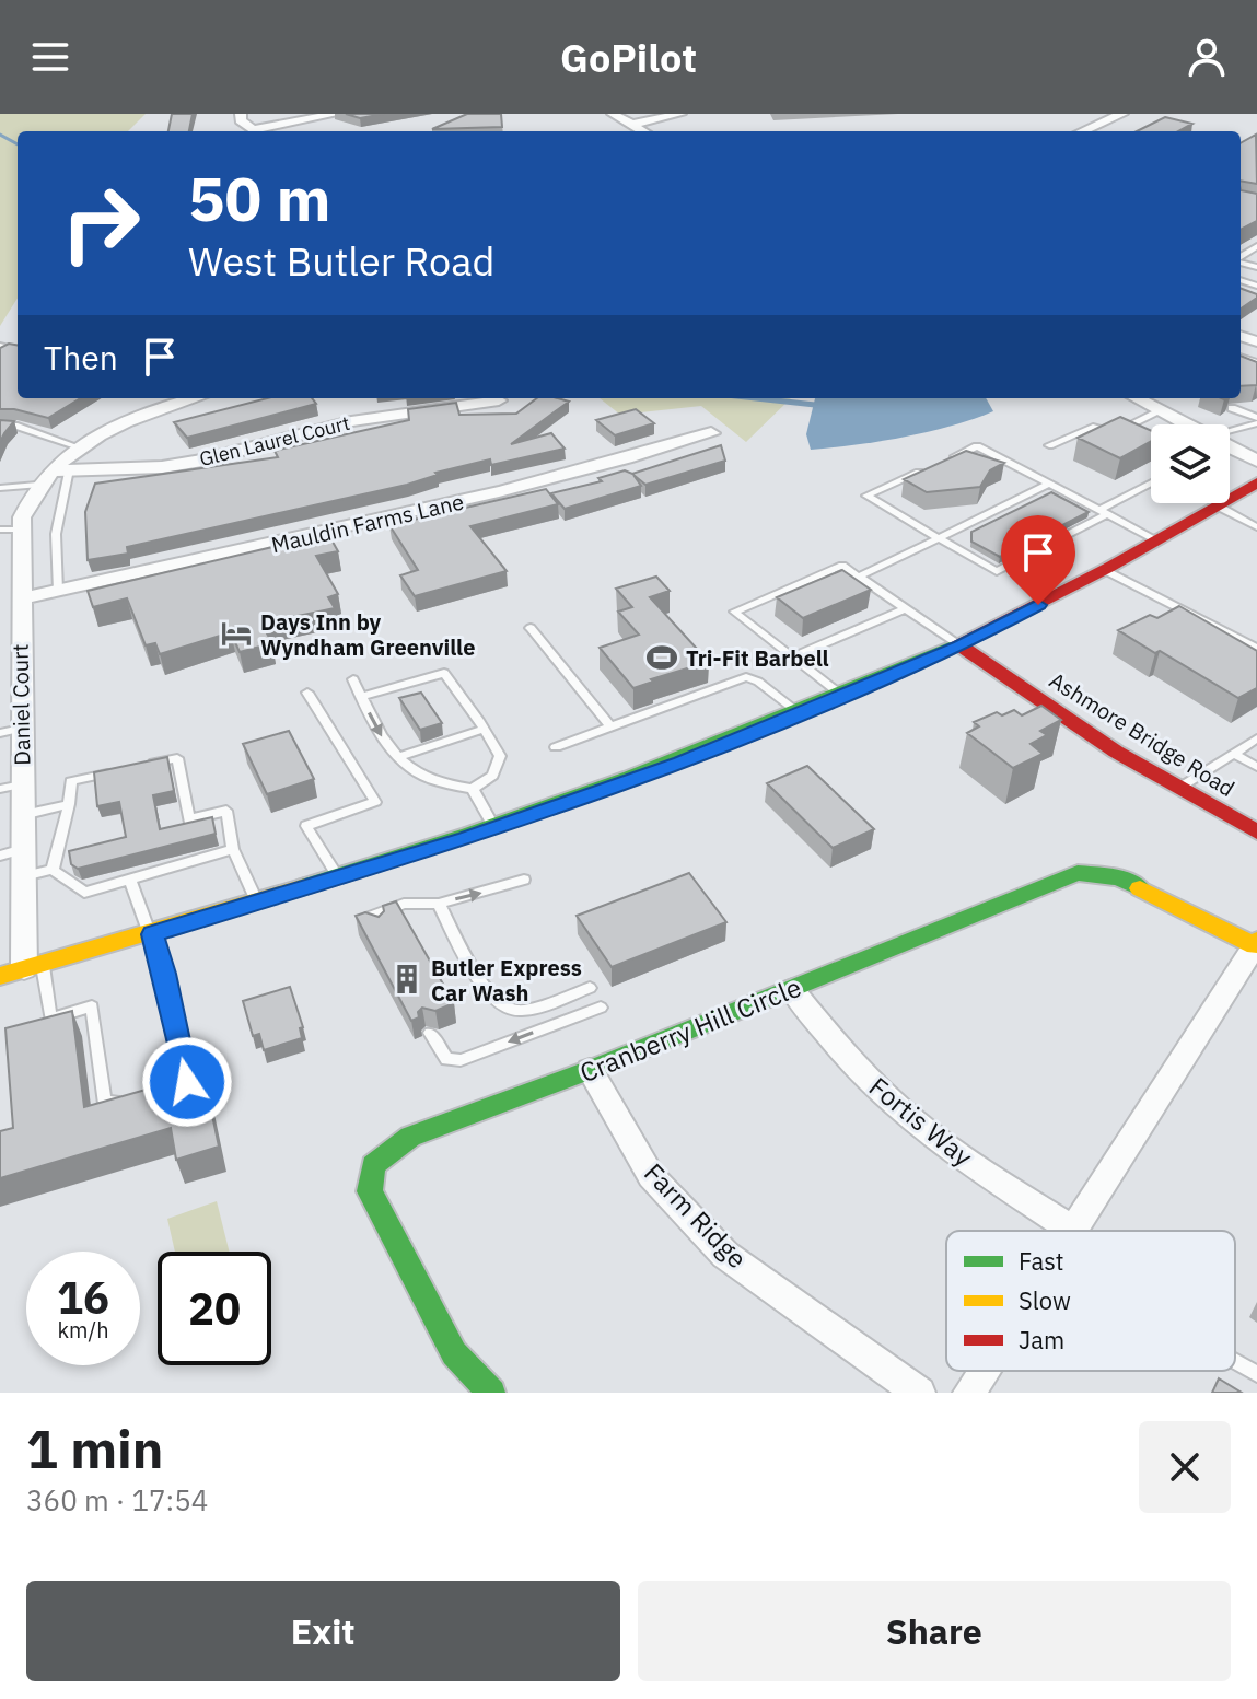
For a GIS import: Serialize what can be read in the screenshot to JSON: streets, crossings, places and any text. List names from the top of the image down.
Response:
{
  "streets": {
    "main road": ["Ashmore Bridge Road", "Cranberry Hill Circle"],
    "street": [
      "Glen Laurel Court",
      "Mauldin Farms Lane",
      "Daniel Court",
      "Fortis Way",
      "Farm Ridge"
    ]
  },
  "crossings": [
    ["Glen Laurel Court", "Daniel Court"],
    ["Mauldin Farms Lane", "Daniel Court"],
    ["Cranberry Hill Circle", "Fortis Way"],
    ["Cranberry Hill Circle", "Farm Ridge"]
  ],
  "places": {
    "hotel": ["Days Inn by Wyndham Greenville"],
    "sports": ["Tri-Fit Barbell"],
    "building": ["Butler Express Car Wash"]
  },
  "legend": ["Fast", "Slow", "Jam"],
  "page": {
    "header": "GoPilot",
    "turn": ["50 m", "West Butler Road"],
    "then": "Then",
    "speed": "16 km/h",
    "limit": "20",
    "heading": ["1 min", "360 m · 17:54"],
    "buttons": ["Exit", "Share"]
  }
}
